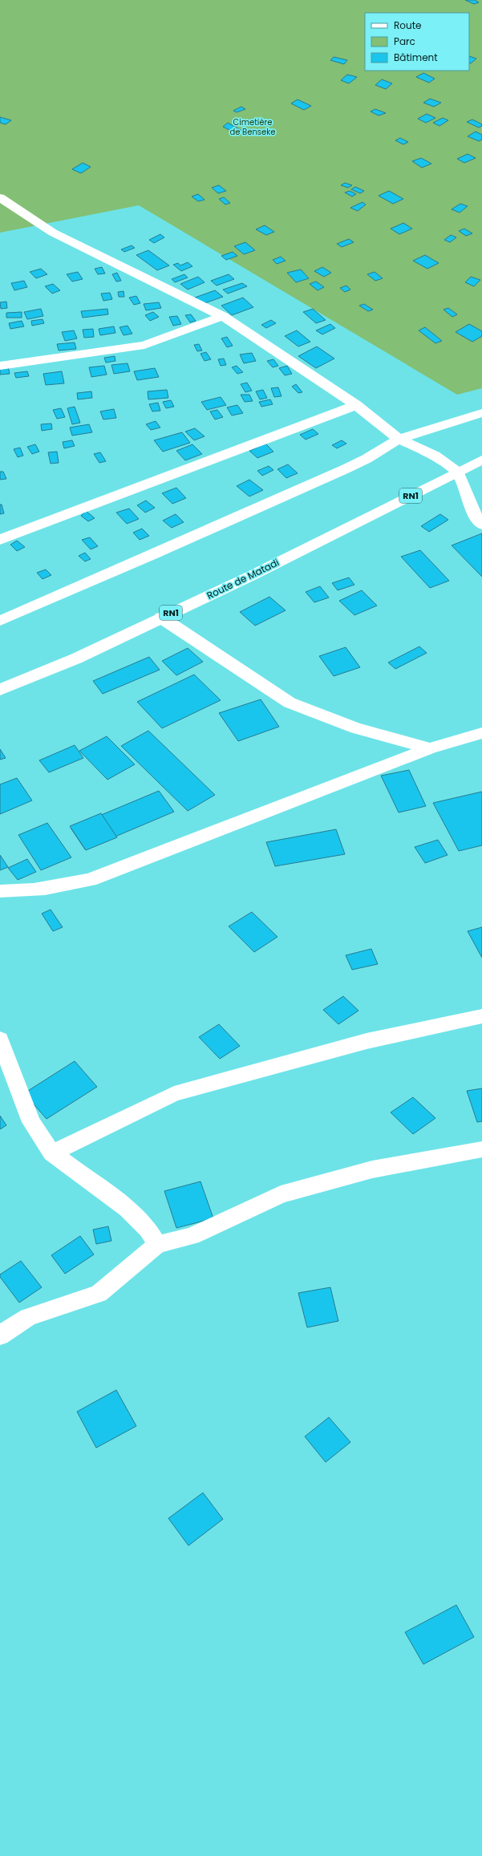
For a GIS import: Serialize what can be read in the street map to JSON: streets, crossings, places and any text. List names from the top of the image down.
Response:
{
  "streets": {
    "main road": ["RN1", "Route de Matadi"]
  },
  "parks": ["Cimetière de Benseke"],
  "legend": ["Route", "Parc", "Bâtiment"]
}
